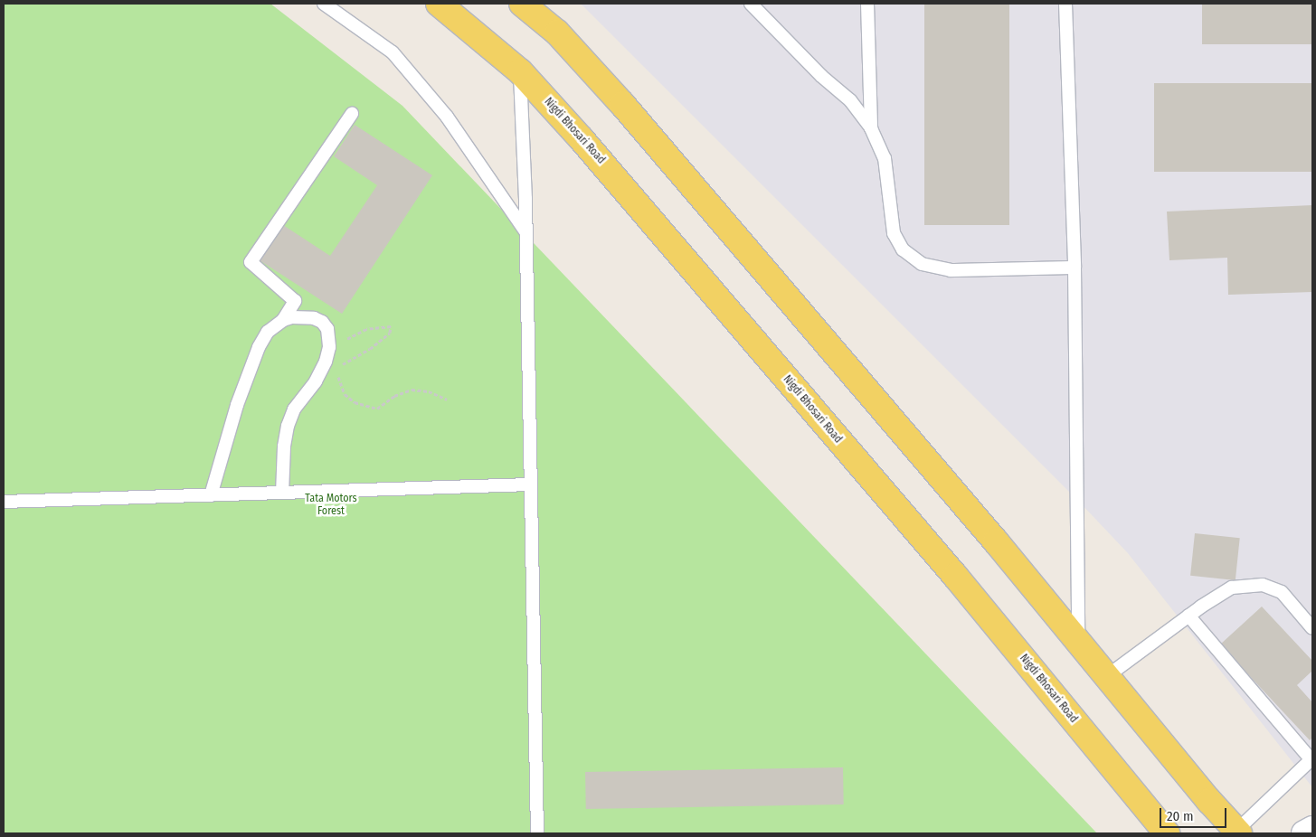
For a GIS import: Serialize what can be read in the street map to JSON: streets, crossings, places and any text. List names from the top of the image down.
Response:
{
  "streets": {
    "main road": ["Nigdi Bhosari Road"]
  },
  "parks": ["Tata Motors Forest"],
  "scale_bar": "20 m"
}
